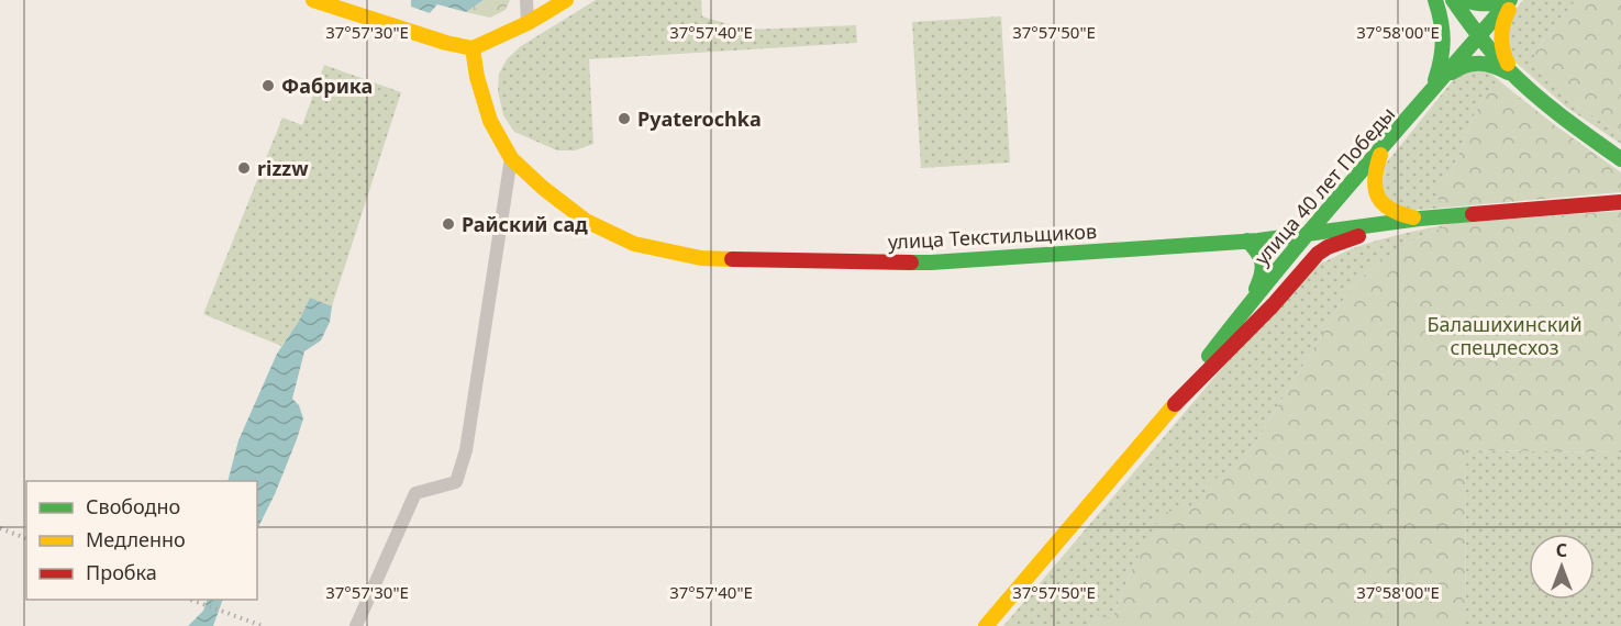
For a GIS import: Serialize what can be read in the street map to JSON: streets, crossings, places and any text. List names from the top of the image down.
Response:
{
  "streets": {
    "street": ["улица 40 лет Победы", "улица Текстильщиков"]
  },
  "crossings": [
    ["улица 40 лет Победы", "улица Текстильщиков"]
  ],
  "parks": ["Балашихинский спецлесхоз"],
  "places": [
    "Фабрика",
    "Pyaterochka",
    "rizzw",
    "Райский сад"
  ],
  "legend": ["Свободно", "Медленно", "Пробка"],
  "north": "top",
  "coordinates": [
    "37°57'30\"E",
    "37°57'40\"E",
    "37°57'50\"E",
    "37°58'00\"E"
  ]
}
